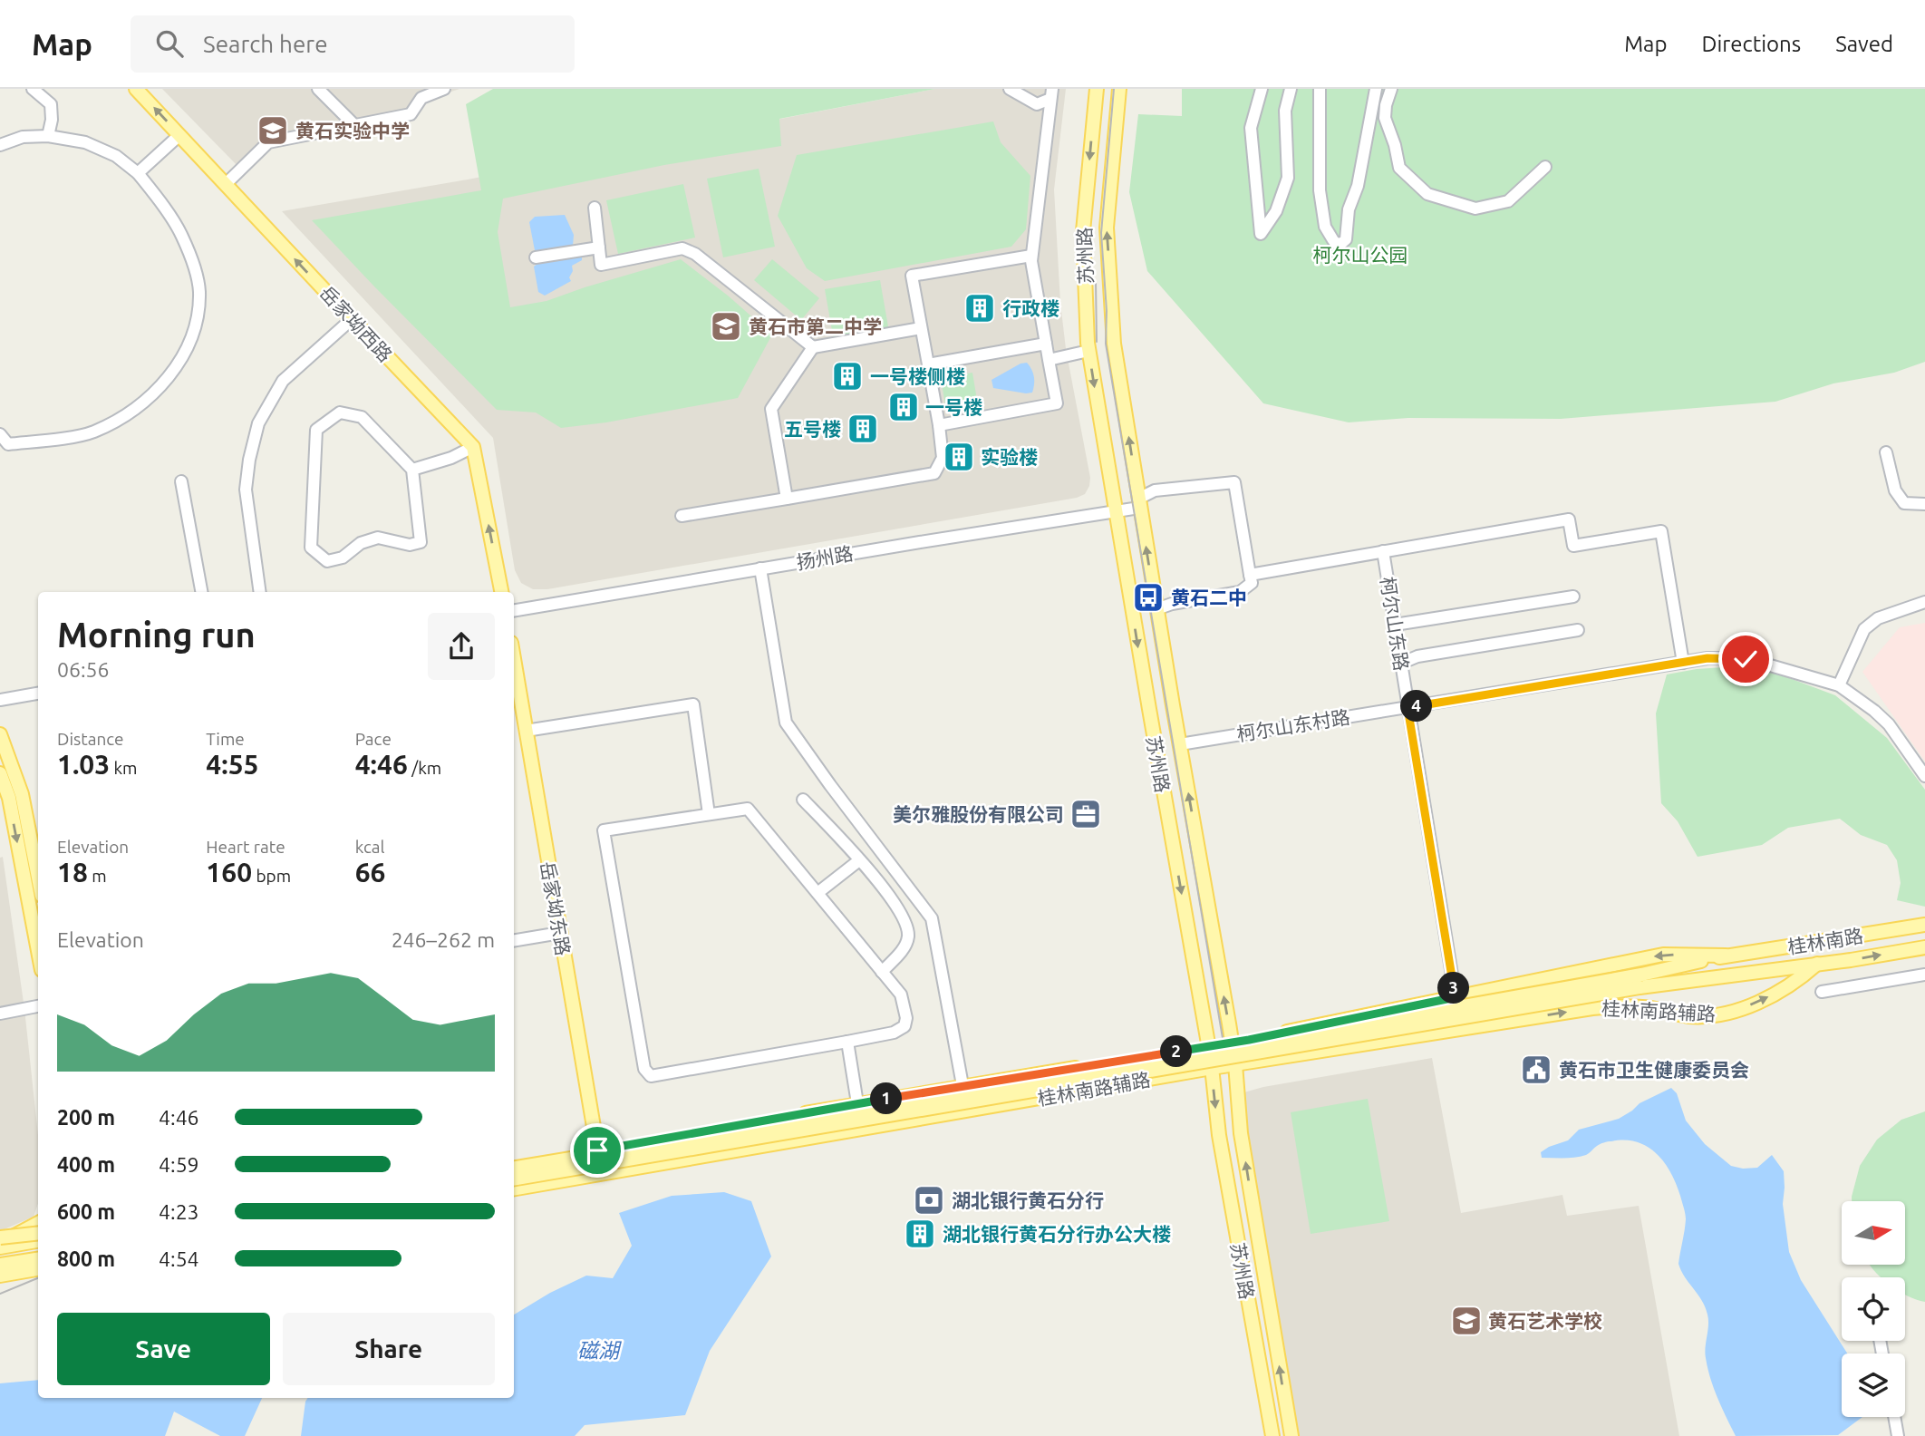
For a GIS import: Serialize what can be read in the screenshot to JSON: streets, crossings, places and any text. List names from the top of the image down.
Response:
{
  "streets": {
    "main road": [
      "苏州路",
      "岳家坳西路",
      "岳家坳东路",
      "桂林南路",
      "桂林南路辅路"
    ],
    "street": ["扬州路", "柯尔山东路", "柯尔山东村路"]
  },
  "crossings": [
    ["苏州路", "扬州路"],
    ["苏州路", "柯尔山东村路"],
    ["苏州路", "桂林南路辅路"],
    ["柯尔山东路", "柯尔山东村路"],
    ["柯尔山东路", "桂林南路辅路"],
    ["岳家坳东路", "桂林南路辅路"],
    ["桂林南路", "桂林南路辅路"]
  ],
  "one_way": ["岳家坳西路"],
  "water": ["磁湖"],
  "parks": ["柯尔山公园"],
  "places": {
    "school or university": ["黄石实验中学", "黄石市第二中学", "黄石艺术学校"],
    "building": [
      "行政楼",
      "一号楼侧楼",
      "一号楼",
      "五号楼",
      "实验楼",
      "湖北银行黄石分行办公大楼"
    ],
    "bus stop": ["黄石二中"],
    "office": ["美尔雅股份有限公司"],
    "public building": ["黄石市卫生健康委员会"],
    "bank": ["湖北银行黄石分行"]
  },
  "north": "right",
  "page": {
    "header": "Map",
    "search": "Search here",
    "nav": ["Map", "Directions", "Saved"],
    "heading": ["Morning run", "06:56"],
    "pins": [
      "4",
      "3",
      "2",
      "1"
    ],
    "stats": [
      ["Distance", "1.03 km"],
      ["Time", "4:55"],
      ["Pace", "4:46 /km"],
      ["Elevation", "18 m"],
      ["Heart rate", "160 bpm"],
      ["kcal", "66"]
    ],
    "chart": ["Elevation", "246–262 m"],
    "list": [
      {
        "name": "200 m",
        "note": "4:46"
      },
      {
        "name": "400 m",
        "note": "4:59"
      },
      {
        "name": "600 m",
        "note": "4:23"
      },
      {
        "name": "800 m",
        "note": "4:54"
      }
    ],
    "buttons": ["Save", "Share"]
  }
}
